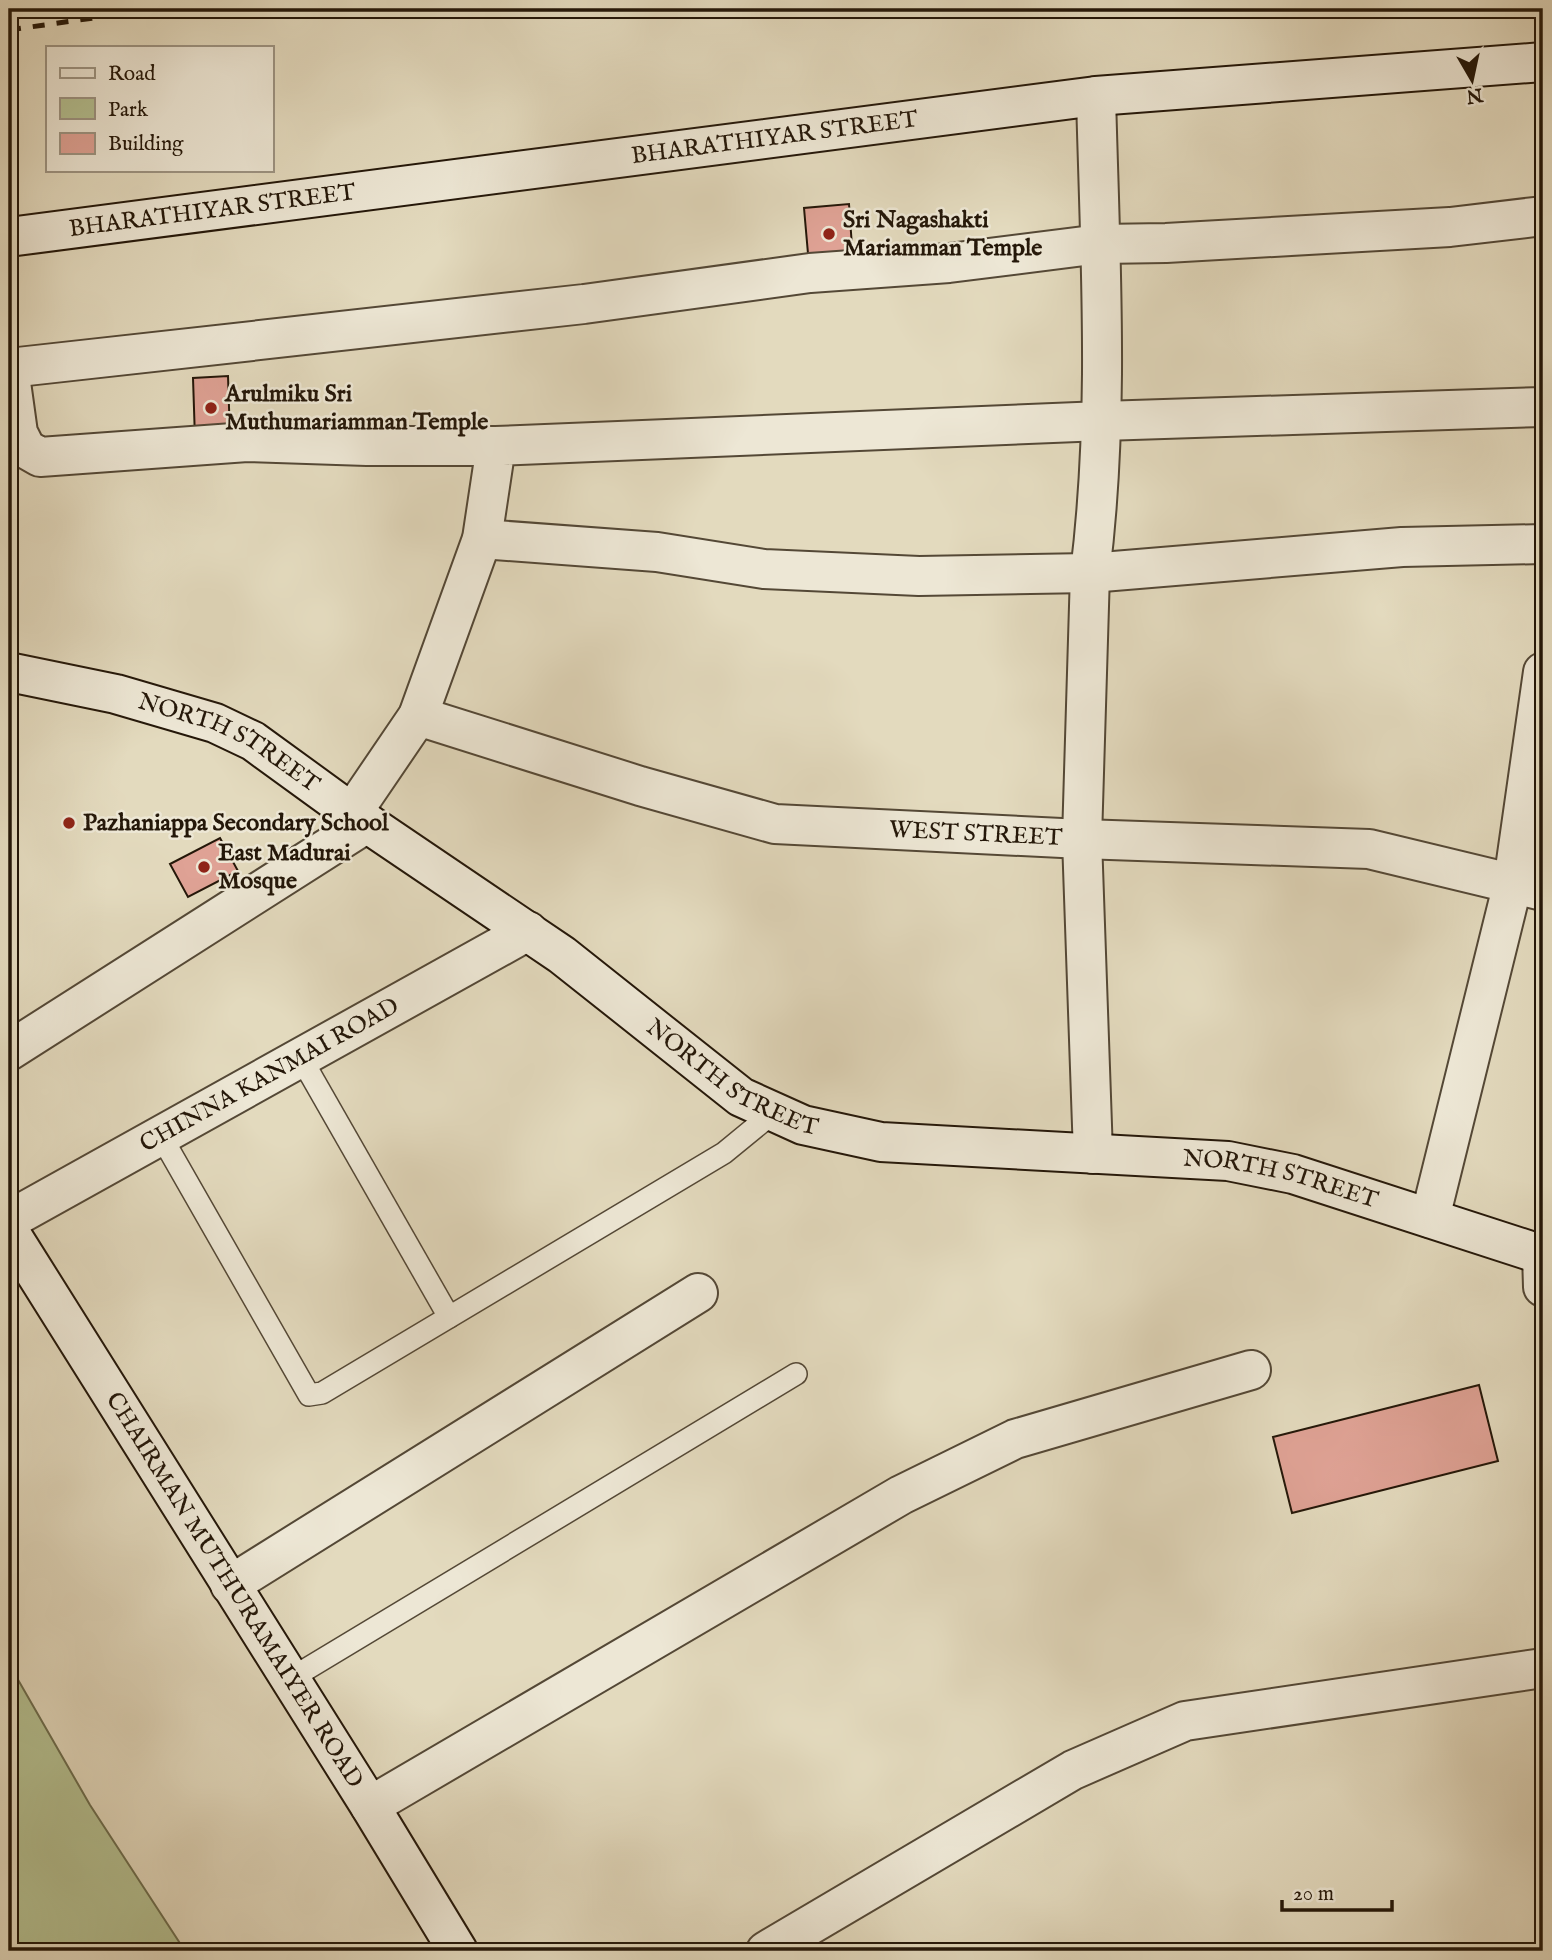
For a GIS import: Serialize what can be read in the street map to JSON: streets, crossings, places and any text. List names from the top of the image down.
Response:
{
  "streets": {
    "street": [
      "BHARATHIYAR STREET",
      "NORTH STREET",
      "WEST STREET",
      "CHINNA KANMAI ROAD",
      "CHAIRMAN MUTHURAMAIYER ROAD"
    ]
  },
  "crossings": [
    ["NORTH STREET", "CHINNA KANMAI ROAD"]
  ],
  "places": [
    "Sri Nagashakti Mariamman Temple",
    "Arulmiku Sri Muthumariamman Temple",
    "Pazhaniappa Secondary School",
    "East Madurai Mosque"
  ],
  "legend": ["Road", "Park", "Building"],
  "scale_bar": "20 m",
  "north": "bottom"
}
